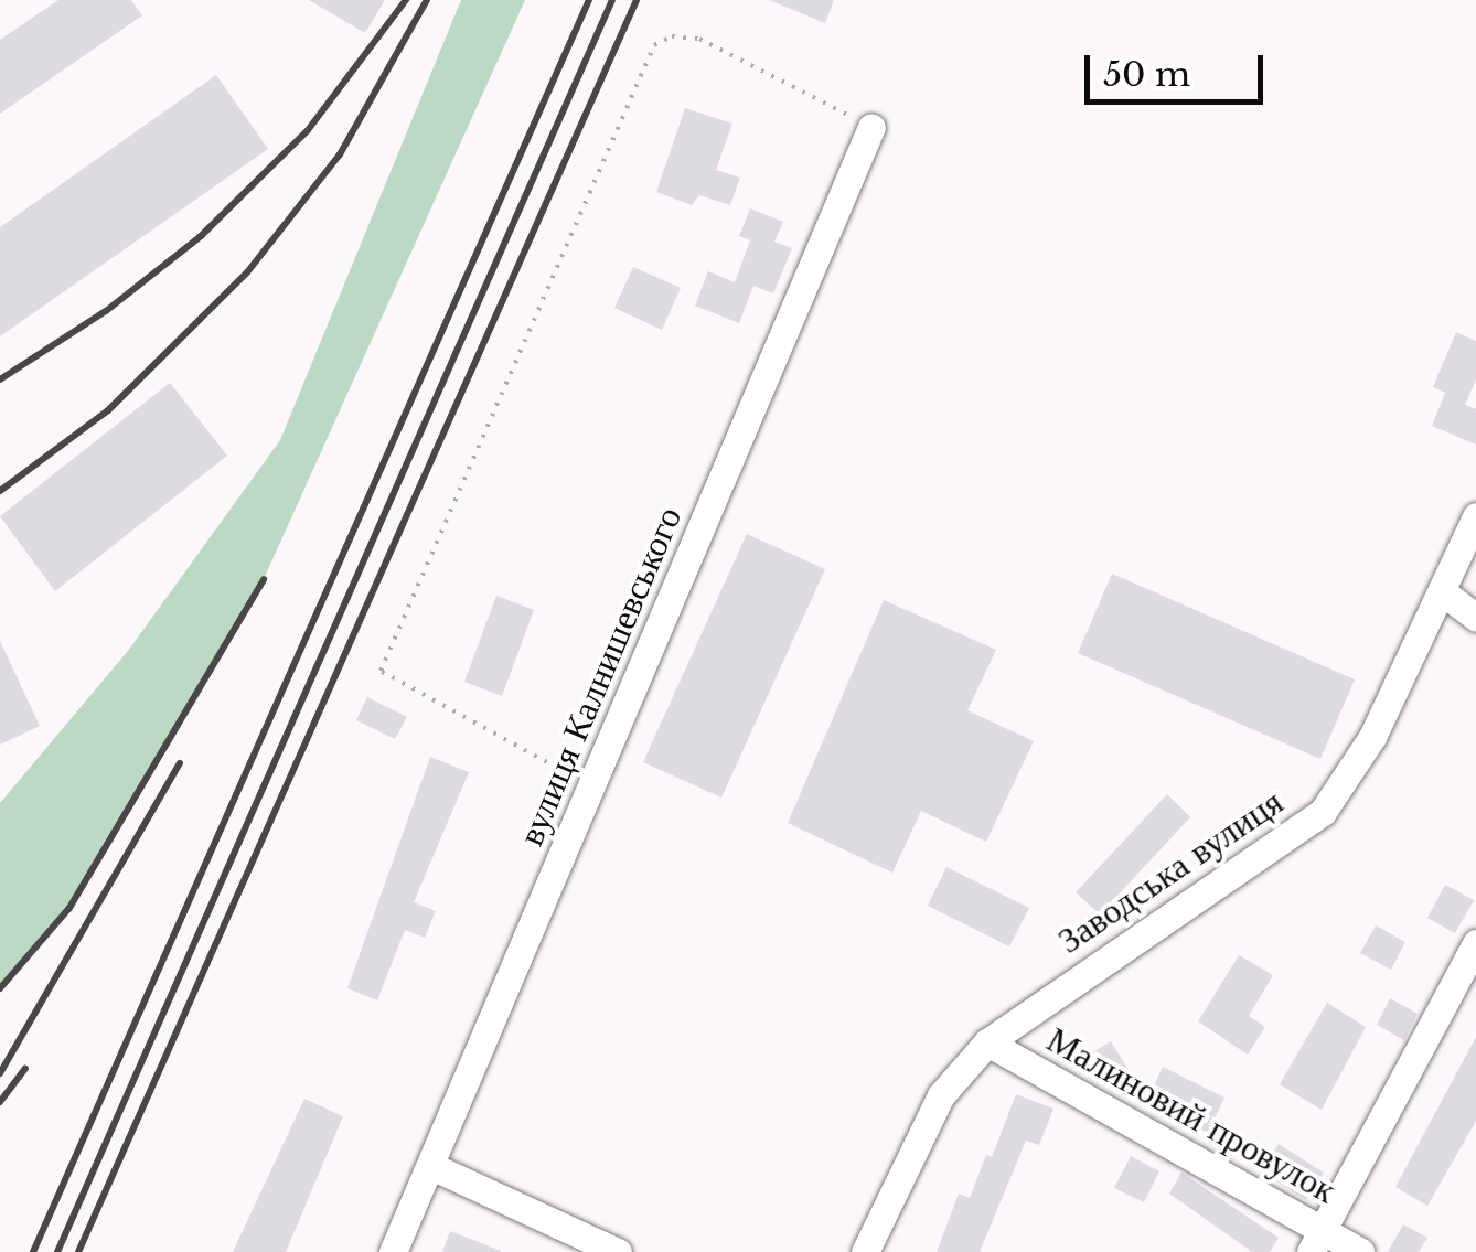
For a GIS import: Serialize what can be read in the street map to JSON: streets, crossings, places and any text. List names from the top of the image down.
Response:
{
  "streets": {
    "street": ["вулиця Калнишевського", "Заводська вулиця", "Малиновий провулок"]
  },
  "crossings": [
    ["Заводська вулиця", "Малиновий провулок"]
  ],
  "scale_bar": "50 m"
}
